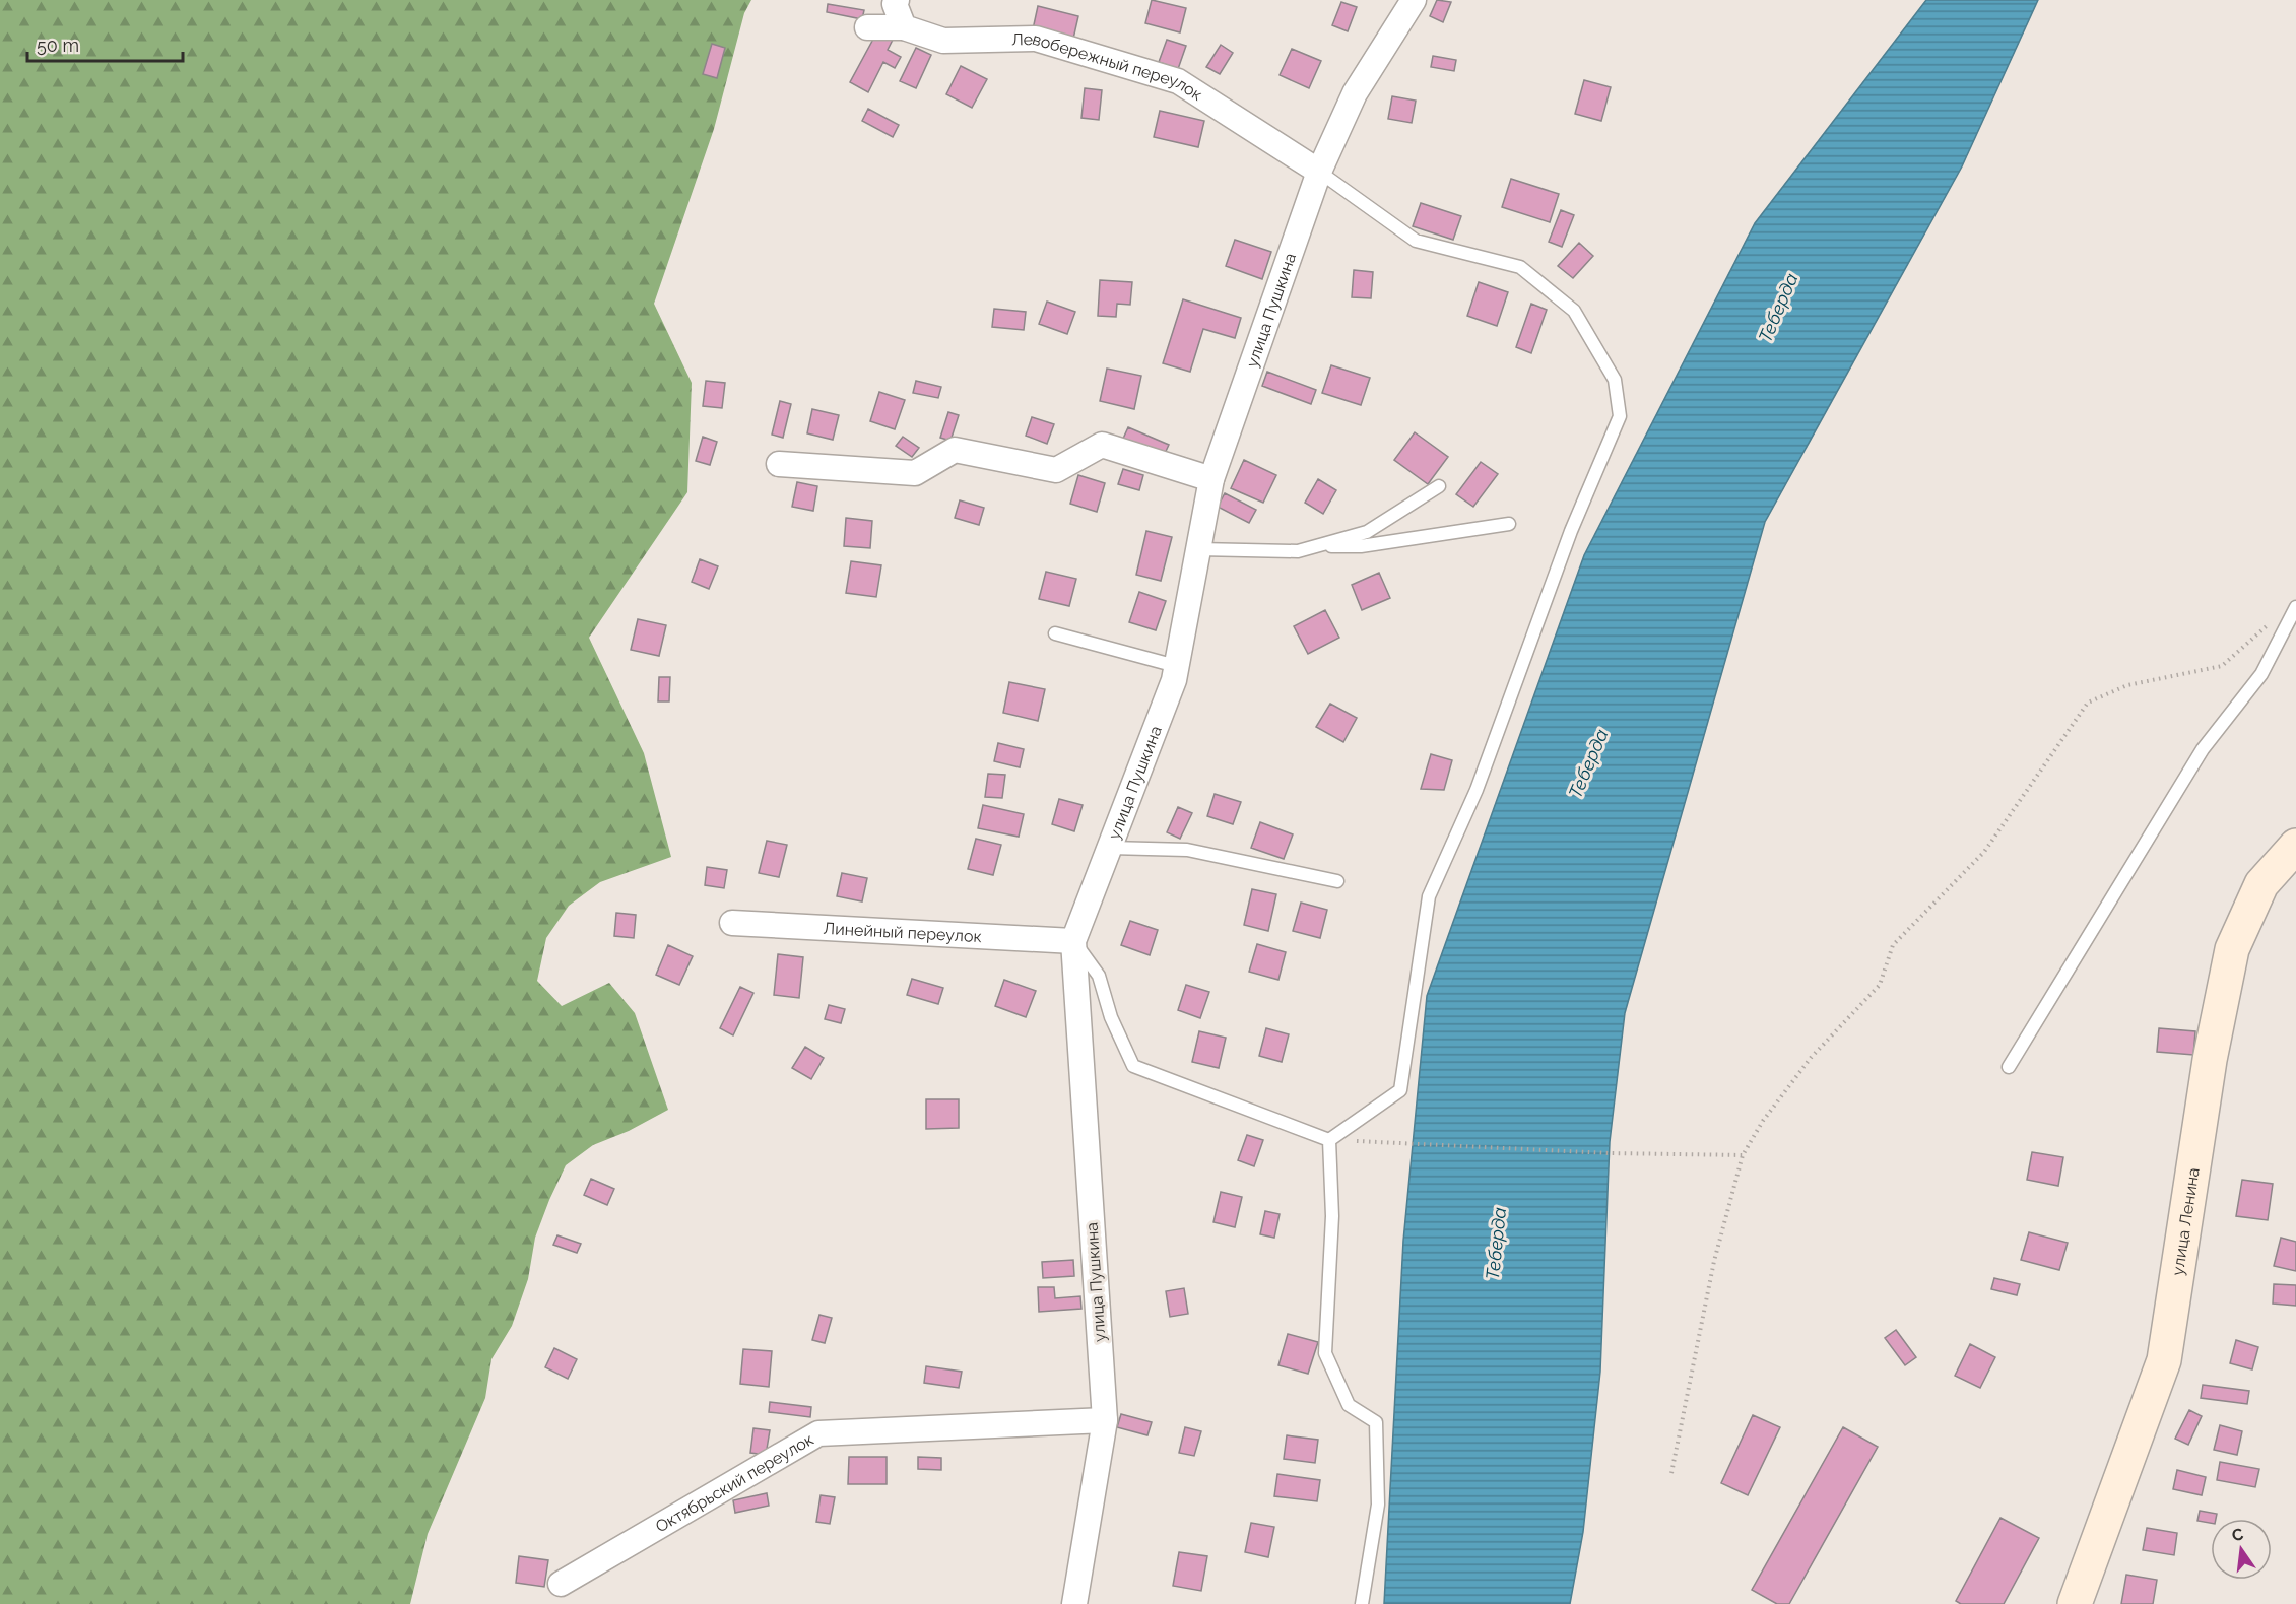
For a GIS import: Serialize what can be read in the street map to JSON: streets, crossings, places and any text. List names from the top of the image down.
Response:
{
  "streets": {
    "main road": ["улица Ленина"],
    "street": [
      "Левобережный переулок",
      "улица Пушкина",
      "Линейный переулок",
      "Октябрьский переулок"
    ]
  },
  "crossings": [
    ["Левобережный переулок", "улица Пушкина"],
    ["улица Пушкина", "Линейный переулок"],
    ["улица Пушкина", "Октябрьский переулок"]
  ],
  "water": ["Теберда"],
  "scale_bar": "50 m",
  "north": "top"
}
